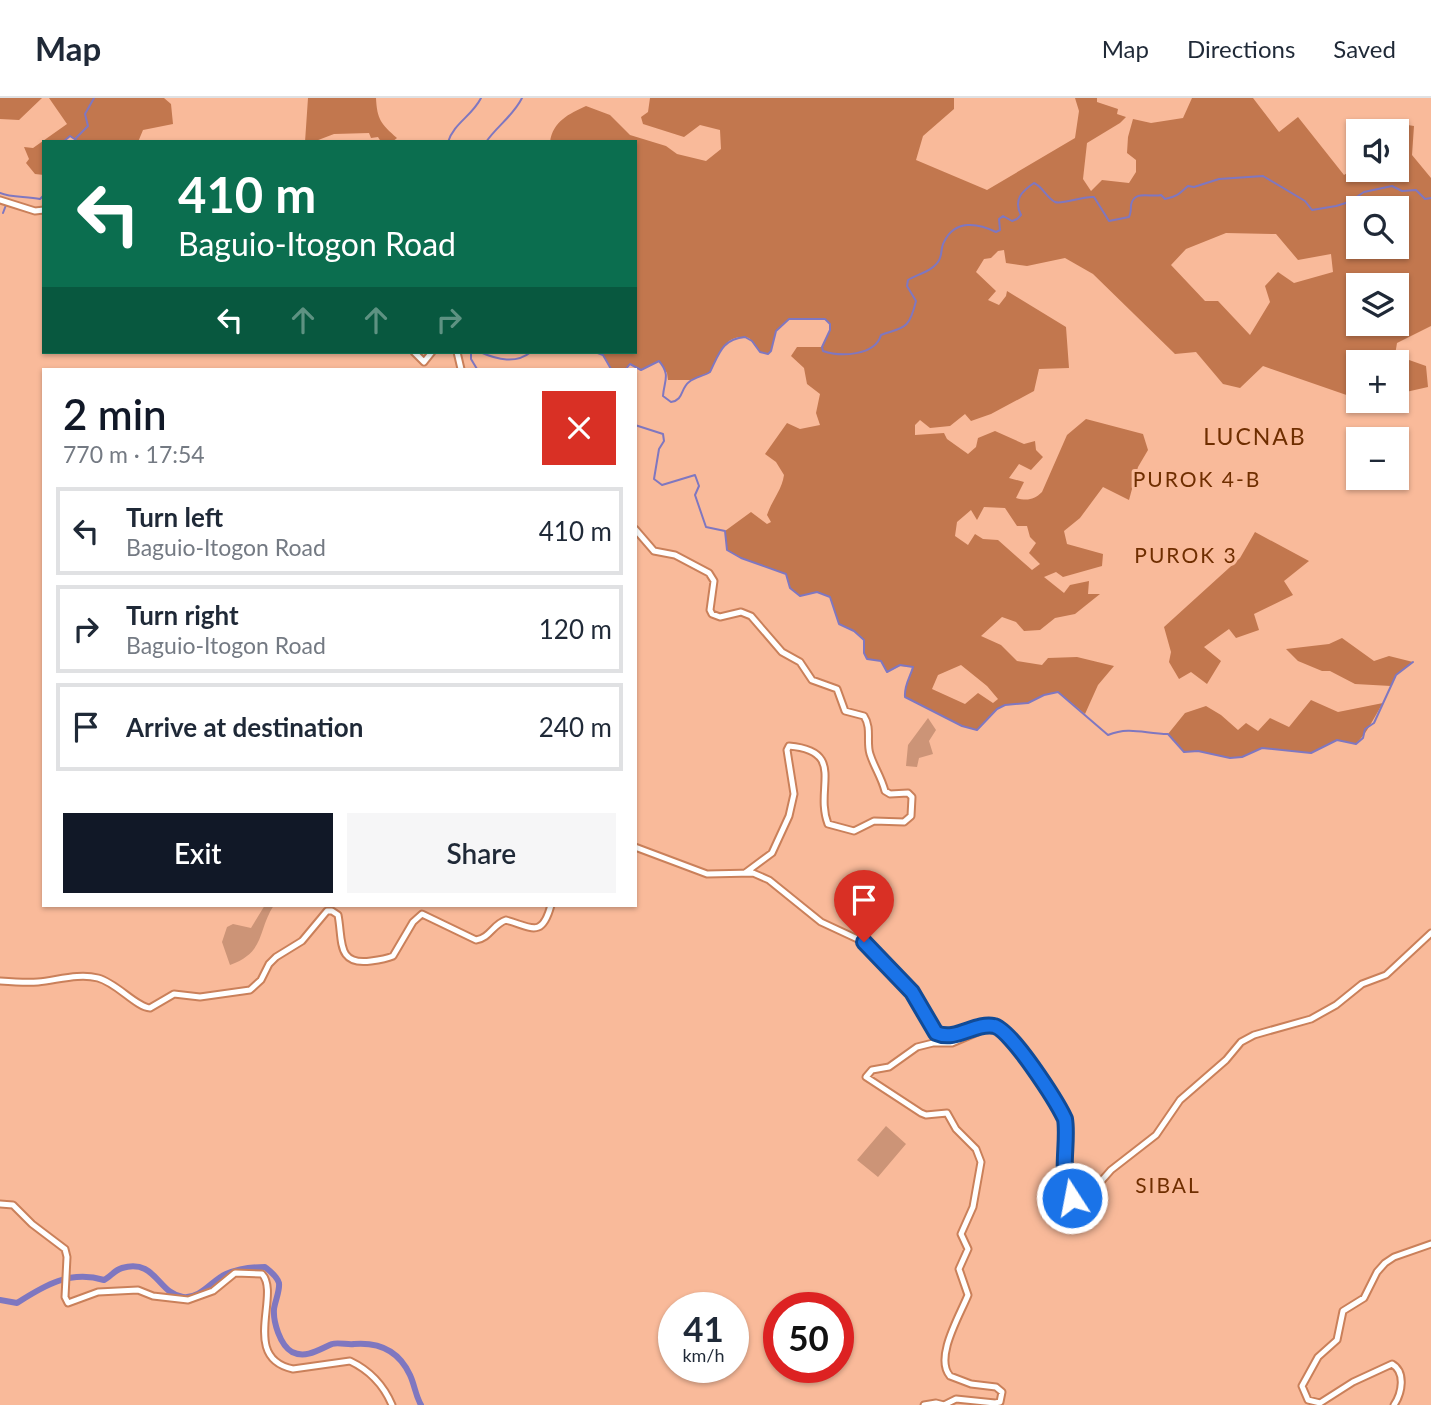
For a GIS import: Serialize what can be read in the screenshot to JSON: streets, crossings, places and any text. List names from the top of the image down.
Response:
{
  "districts": [
    "LUCNAB",
    "PUROK 4-B",
    "PUROK 3",
    "SIBAL"
  ],
  "page": {
    "header": "Map",
    "nav": ["Map", "Directions", "Saved"],
    "map_buttons": ["+", "−"],
    "turn": ["410 m", "Baguio-Itogon Road"],
    "heading": ["2 min", "770 m · 17:54"],
    "list": [
      {
        "name": "Turn left",
        "note": "Baguio-Itogon Road",
        "value": "410 m"
      },
      {
        "name": "Turn right",
        "note": "Baguio-Itogon Road",
        "value": "120 m"
      },
      {
        "name": "Arrive at destination",
        "value": "240 m"
      }
    ],
    "buttons": ["Exit", "Share"],
    "speed": "41 km/h",
    "limit": "50"
  }
}
